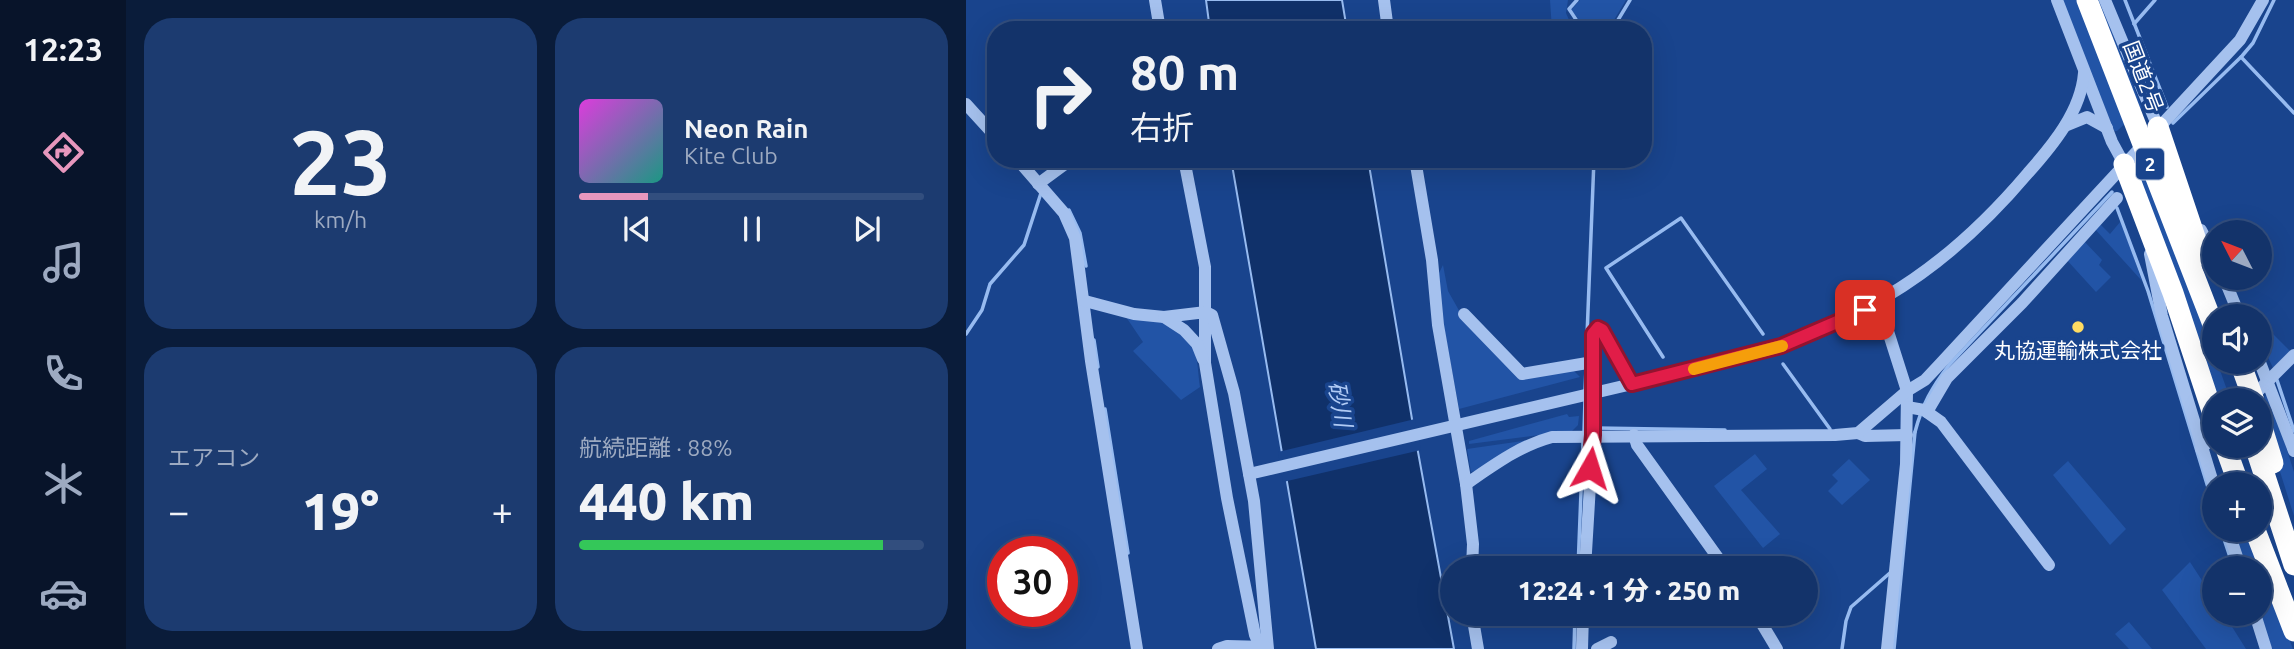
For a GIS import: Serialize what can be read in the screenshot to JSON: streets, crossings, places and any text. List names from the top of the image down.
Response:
{
  "streets": {
    "highway": ["国道2号", "2"]
  },
  "water": ["砂川"],
  "places": ["丸協運輸株式会社"],
  "north": "top left",
  "page": {
    "tabs": "12:23",
    "tile": [
      ["23", "km/h"],
      "エアコン",
      ["航続距離 · 88%", "440 km"]
    ],
    "turn": ["80 m", "右折"],
    "song": ["Neon Rain", "Kite Club"],
    "map_buttons": ["+", "−"],
    "heat": ["−", "19°", "+"],
    "limit": "30",
    "trip": "12:24 · 1 分 · 250 m"
  }
}
